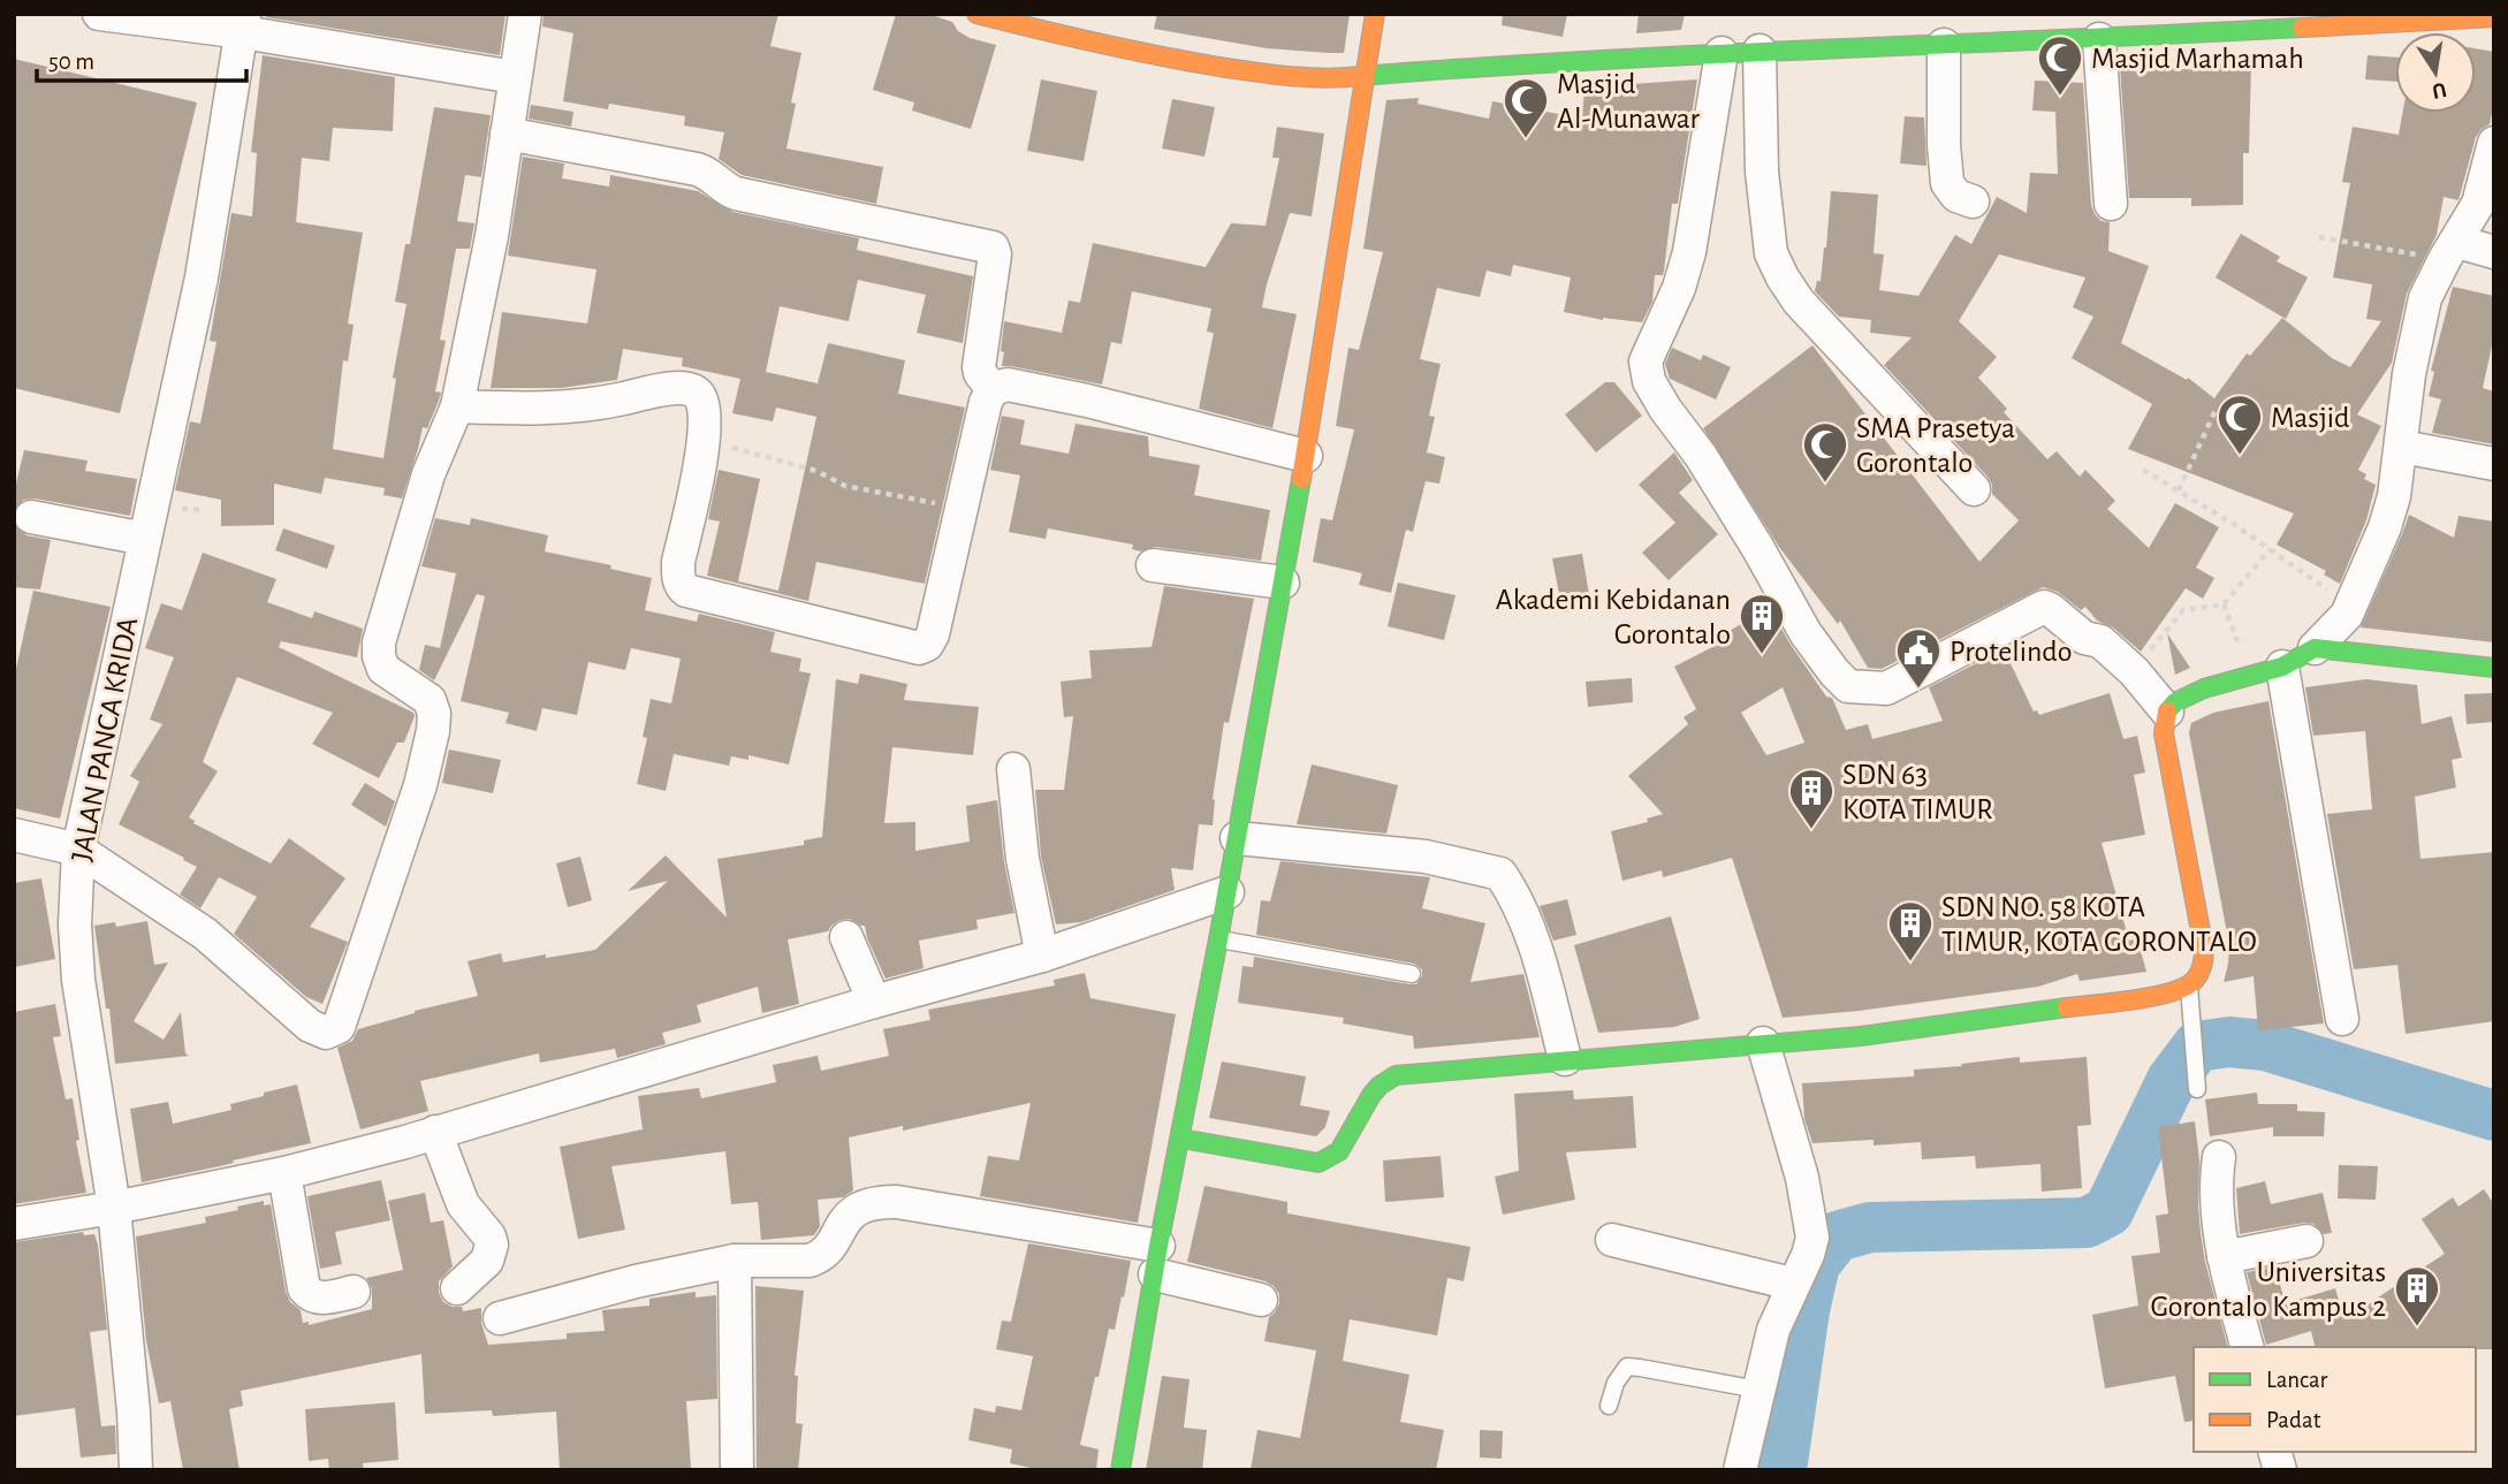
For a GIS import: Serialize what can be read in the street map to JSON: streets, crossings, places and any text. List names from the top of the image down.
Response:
{
  "streets": {
    "street": ["JALAN PANCA KRIDA"]
  },
  "places": {
    "mosque": [
      "Masjid Marhamah",
      "Masjid Al-Munawar",
      "Masjid",
      "SMA Prasetya Gorontalo"
    ],
    "building": [
      "Akademi Kebidanan Gorontalo",
      "SDN 63 KOTA TIMUR",
      "SDN NO. 58 KOTA TIMUR, KOTA GORONTALO",
      "Universitas Gorontalo Kampus 2"
    ],
    "public building": ["Protelindo"]
  },
  "legend": ["Lancar", "Padat"],
  "scale_bar": "50 m",
  "north": "bottom"
}
